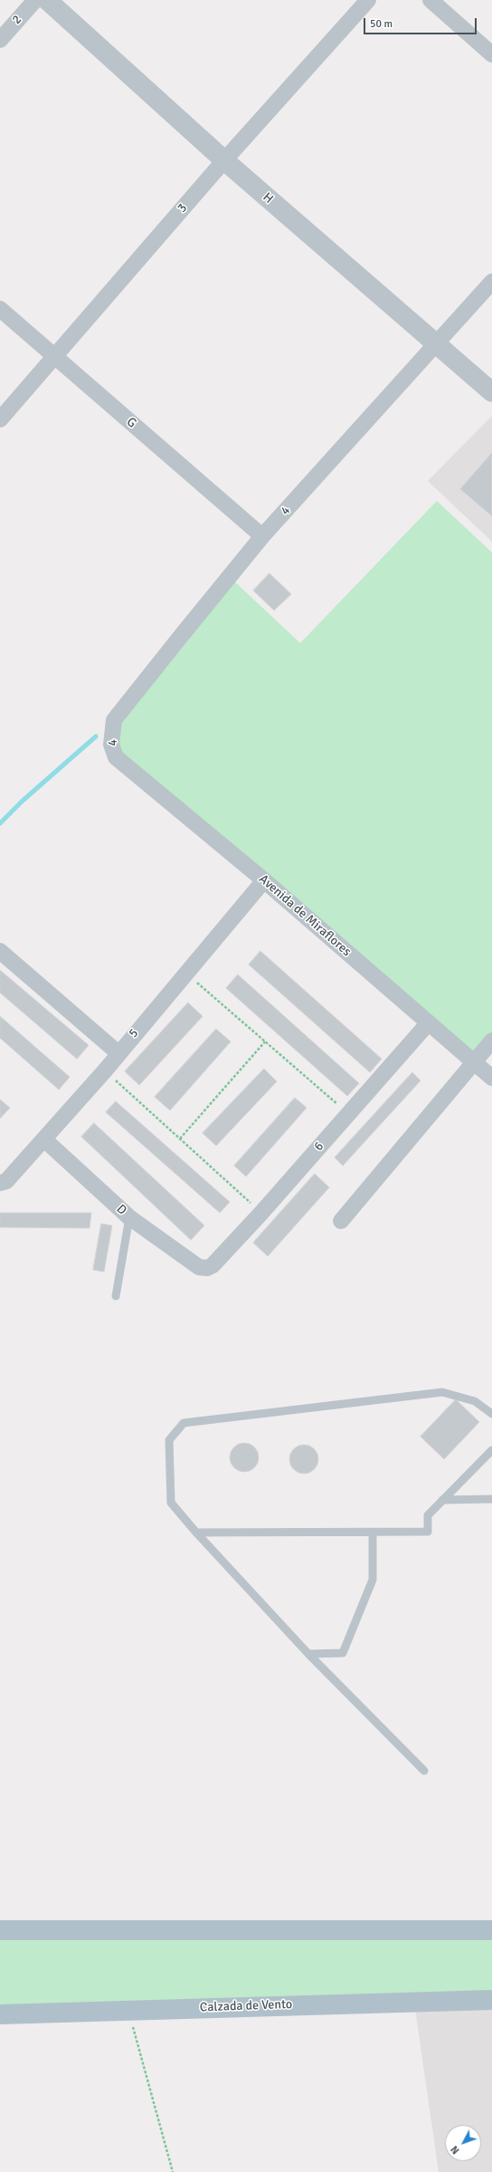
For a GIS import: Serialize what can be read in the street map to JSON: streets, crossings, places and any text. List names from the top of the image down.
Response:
{
  "streets": {
    "main road": ["Calzada de Vento"],
    "street": [
      "2",
      "H",
      "3",
      "G",
      "4",
      "Avenida de Miraflores",
      "5",
      "6",
      "D"
    ]
  },
  "crossings": [
    ["H", "3"],
    ["H", "4"],
    ["3", "G"],
    ["G", "4"],
    ["4", "Avenida de Miraflores"],
    ["Avenida de Miraflores", "5"],
    ["Avenida de Miraflores", "6"],
    ["5", "D"],
    ["6", "D"]
  ],
  "scale_bar": "50 m",
  "north": "bottom left"
}
